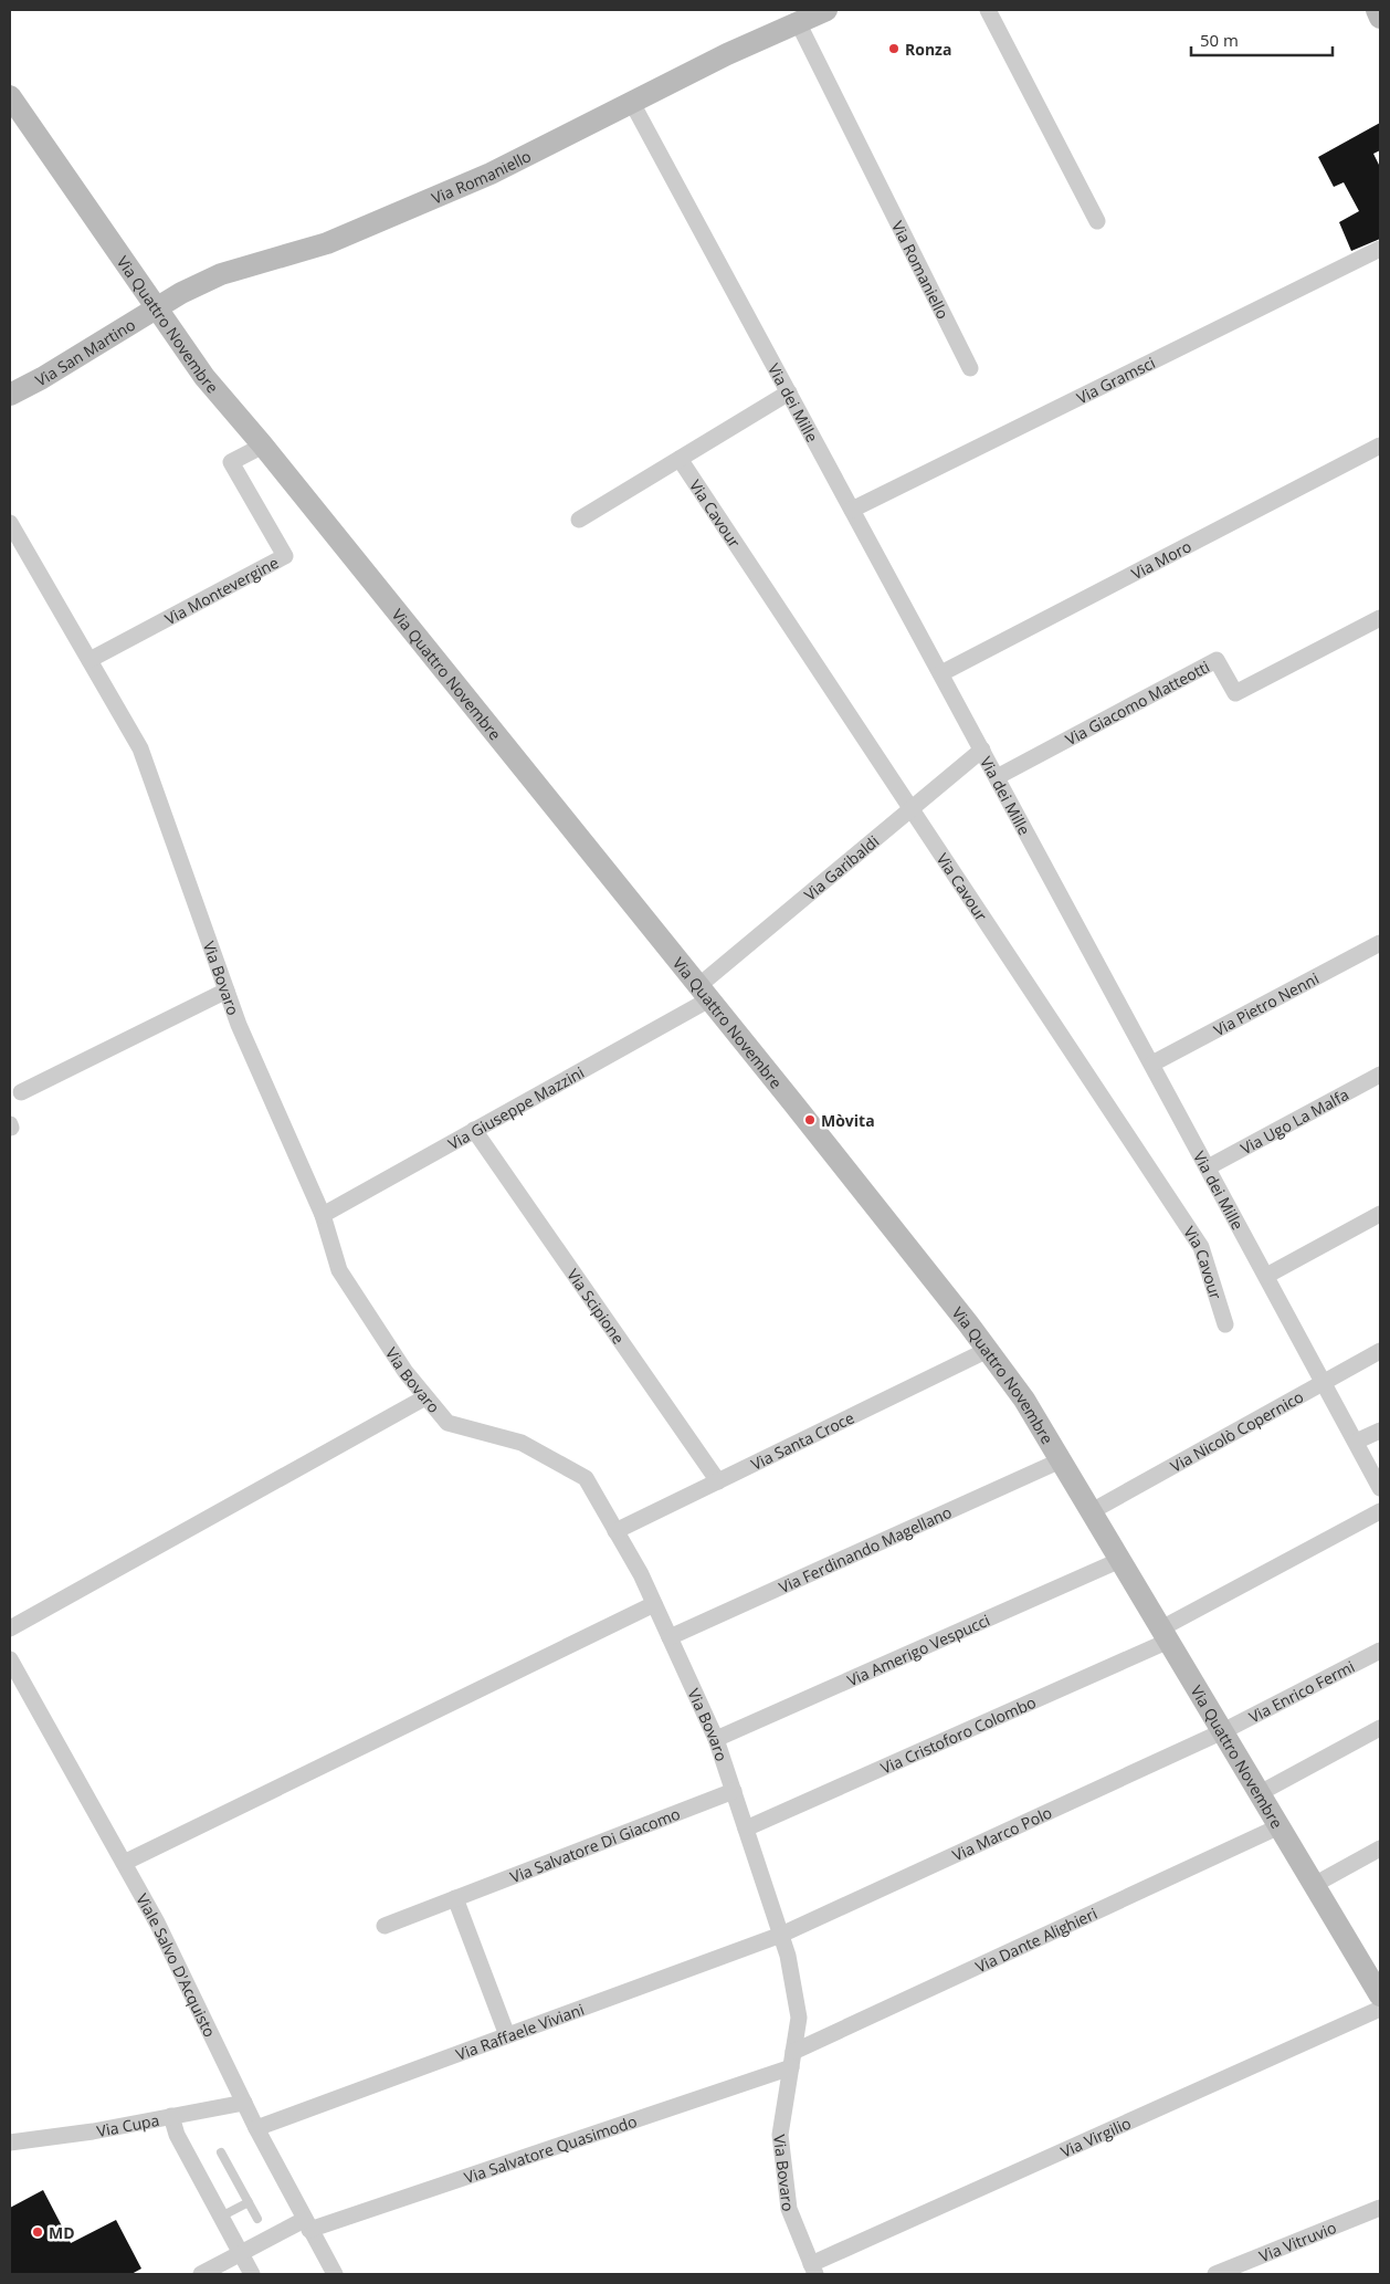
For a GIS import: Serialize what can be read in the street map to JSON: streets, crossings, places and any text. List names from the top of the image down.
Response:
{
  "streets": {
    "street": [
      "Via Romaniello",
      "Via Quattro Novembre",
      "Via San Martino",
      "Via Gramsci",
      "Via dei Mille",
      "Via Cavour",
      "Via Moro",
      "Via Montevergine",
      "Via Giacomo Matteotti",
      "Via Garibaldi",
      "Via Bovaro",
      "Via Pietro Nenni",
      "Via Giuseppe Mazzini",
      "Via Ugo La Malfa",
      "Via Scipione",
      "Via Nicolò Copernico",
      "Via Santa Croce",
      "Via Ferdinando Magellano",
      "Via Amerigo Vespucci",
      "Via Enrico Fermi",
      "Via Cristoforo Colombo",
      "Via Marco Polo",
      "Via Salvatore Di Giacomo",
      "Via Dante Alighieri",
      "Viale Salvo D'Acquisto",
      "Via Raffaele Viviani",
      "Via Cupa",
      "Via Virgilio",
      "Via Salvatore Quasimodo",
      "Via Vitruvio"
    ]
  },
  "crossings": [
    ["Via Romaniello", "Via Quattro Novembre"],
    ["Via Romaniello", "Via San Martino"],
    ["Via Romaniello", "Via dei Mille"],
    ["Via Quattro Novembre", "Via San Martino"],
    ["Via Quattro Novembre", "Via Montevergine"],
    ["Via Quattro Novembre", "Via Garibaldi"],
    ["Via Quattro Novembre", "Via Giuseppe Mazzini"],
    ["Via Quattro Novembre", "Via Nicolò Copernico"],
    ["Via Quattro Novembre", "Via Santa Croce"],
    ["Via Quattro Novembre", "Via Ferdinando Magellano"],
    ["Via Quattro Novembre", "Via Amerigo Vespucci"],
    ["Via Quattro Novembre", "Via Enrico Fermi"],
    ["Via Quattro Novembre", "Via Cristoforo Colombo"],
    ["Via Quattro Novembre", "Via Marco Polo"],
    ["Via Quattro Novembre", "Via Dante Alighieri"],
    ["Via Gramsci", "Via dei Mille"],
    ["Via dei Mille", "Via Moro"],
    ["Via dei Mille", "Via Giacomo Matteotti"],
    ["Via dei Mille", "Via Garibaldi"],
    ["Via dei Mille", "Via Pietro Nenni"],
    ["Via dei Mille", "Via Ugo La Malfa"],
    ["Via dei Mille", "Via Nicolò Copernico"],
    ["Via Cavour", "Via Garibaldi"],
    ["Via Montevergine", "Via Bovaro"],
    ["Via Garibaldi", "Via Giuseppe Mazzini"],
    ["Via Bovaro", "Via Giuseppe Mazzini"],
    ["Via Bovaro", "Via Santa Croce"],
    ["Via Bovaro", "Via Ferdinando Magellano"],
    ["Via Bovaro", "Via Amerigo Vespucci"],
    ["Via Bovaro", "Via Cristoforo Colombo"],
    ["Via Bovaro", "Via Marco Polo"],
    ["Via Bovaro", "Via Salvatore Di Giacomo"],
    ["Via Bovaro", "Via Dante Alighieri"],
    ["Via Bovaro", "Via Raffaele Viviani"],
    ["Via Bovaro", "Via Virgilio"],
    ["Via Bovaro", "Via Salvatore Quasimodo"],
    ["Via Giuseppe Mazzini", "Via Scipione"],
    ["Via Scipione", "Via Santa Croce"],
    ["Via Enrico Fermi", "Via Marco Polo"],
    ["Via Marco Polo", "Via Raffaele Viviani"],
    ["Via Dante Alighieri", "Via Salvatore Quasimodo"],
    ["Viale Salvo D'Acquisto", "Via Raffaele Viviani"],
    ["Viale Salvo D'Acquisto", "Via Cupa"],
    ["Viale Salvo D'Acquisto", "Via Salvatore Quasimodo"]
  ],
  "places": ["Ronza", "Mòvita", "MD"],
  "scale_bar": "50 m"
}
